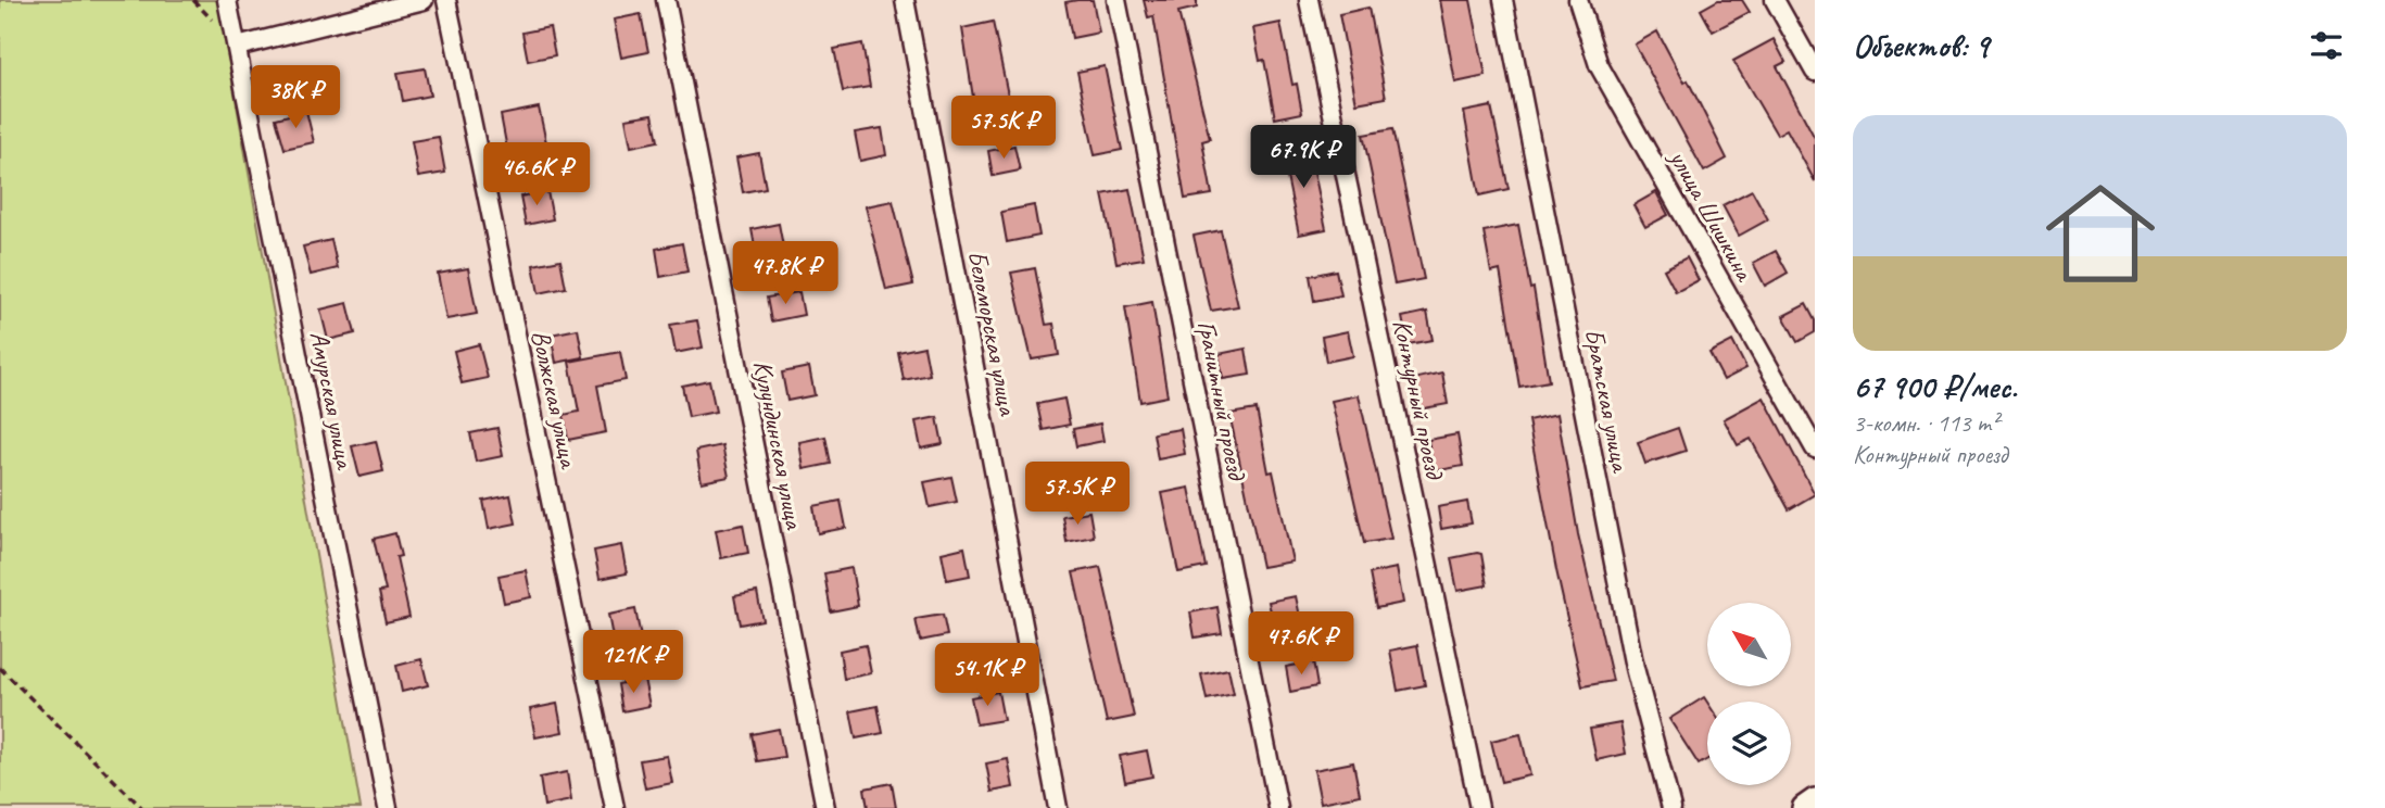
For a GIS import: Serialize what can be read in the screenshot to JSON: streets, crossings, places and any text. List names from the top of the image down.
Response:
{
  "streets": {
    "street": [
      "улица Шишкина",
      "Беломорская улица",
      "Волжская улица",
      "Контурный проезд",
      "Амурская улица",
      "Гранитный проезд",
      "Братская улица",
      "Кулундинская улица"
    ]
  },
  "north": "top left",
  "page": {
    "heading": "Объектов: 9",
    "price": [
      "38K ₽",
      "57.5K ₽",
      "67.9K ₽",
      "46.6K ₽",
      "47.8K ₽",
      "57.5K ₽",
      "47.6K ₽",
      "121K ₽",
      "54.1K ₽"
    ],
    "list": [
      {
        "name": "67 900 ₽/мес.",
        "note": "3-комн. · 113 m² · Контурный проезд"
      }
    ]
  }
}
